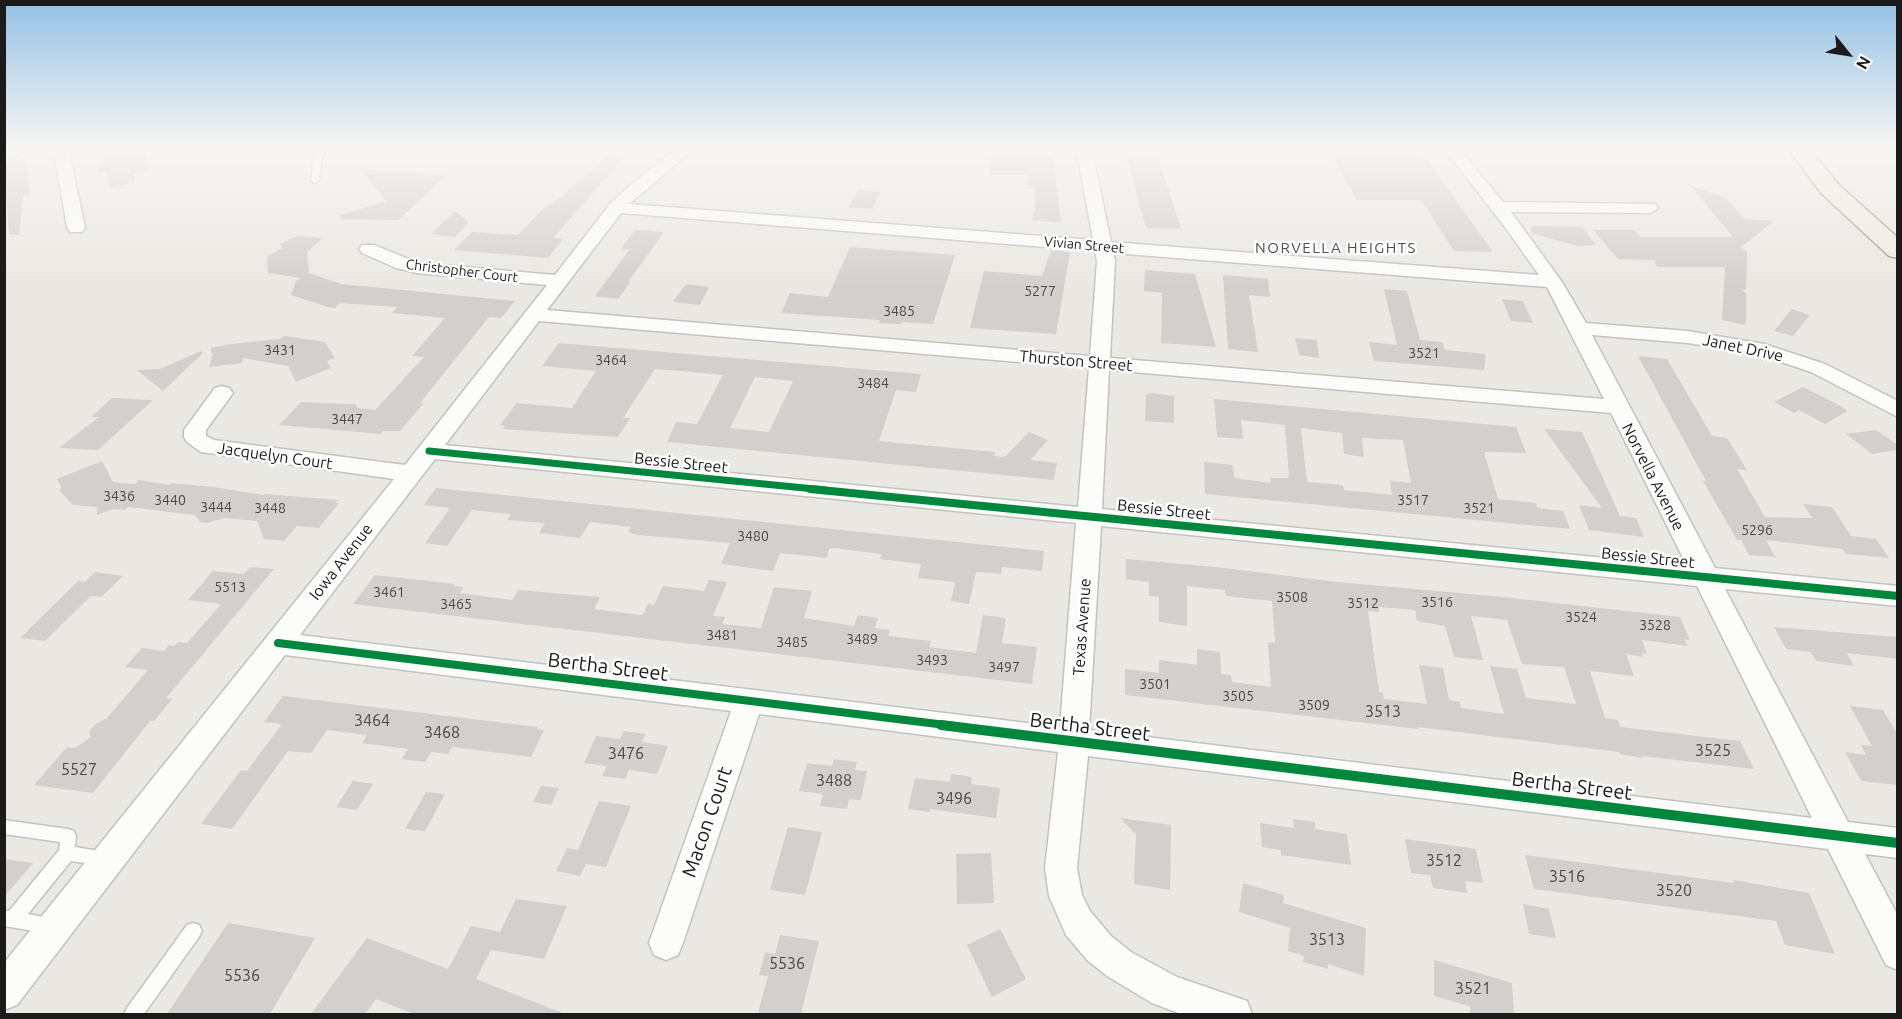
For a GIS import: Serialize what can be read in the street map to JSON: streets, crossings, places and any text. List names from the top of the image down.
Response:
{
  "streets": {
    "street": [
      "Vivian Street",
      "Christopher Court",
      "Janet Drive",
      "Thurston Street",
      "Jacquelyn Court",
      "Bessie Street",
      "Norvella Avenue",
      "Iowa Avenue",
      "Texas Avenue",
      "Bertha Street",
      "Macon Court"
    ]
  },
  "crossings": [
    ["Vivian Street", "Norvella Avenue"],
    ["Vivian Street", "Iowa Avenue"],
    ["Vivian Street", "Texas Avenue"],
    ["Christopher Court", "Iowa Avenue"],
    ["Janet Drive", "Norvella Avenue"],
    ["Thurston Street", "Norvella Avenue"],
    ["Thurston Street", "Iowa Avenue"],
    ["Thurston Street", "Texas Avenue"],
    ["Jacquelyn Court", "Iowa Avenue"],
    ["Bessie Street", "Norvella Avenue"],
    ["Bessie Street", "Iowa Avenue"],
    ["Bessie Street", "Texas Avenue"],
    ["Norvella Avenue", "Bertha Street"],
    ["Iowa Avenue", "Bertha Street"],
    ["Texas Avenue", "Bertha Street"],
    ["Bertha Street", "Macon Court"]
  ],
  "districts": ["NORVELLA HEIGHTS"],
  "house_numbers": [
    "5277",
    "3485",
    "3431",
    "3521",
    "3464",
    "3484",
    "3447",
    "3436",
    "3440",
    "3517",
    "3444",
    "3448",
    "3521",
    "5296",
    "3480",
    "5513",
    "3461",
    "3508",
    "3516",
    "3512",
    "3465",
    "3524",
    "3528",
    "3481",
    "3489",
    "3485",
    "3493",
    "3497",
    "3501",
    "3505",
    "3509",
    "3513",
    "3464",
    "3468",
    "3525",
    "3476",
    "5527",
    "3488",
    "3496",
    "3512",
    "3516",
    "3520",
    "3513",
    "5536",
    "5536",
    "3521"
  ],
  "north": "bottom right"
}
